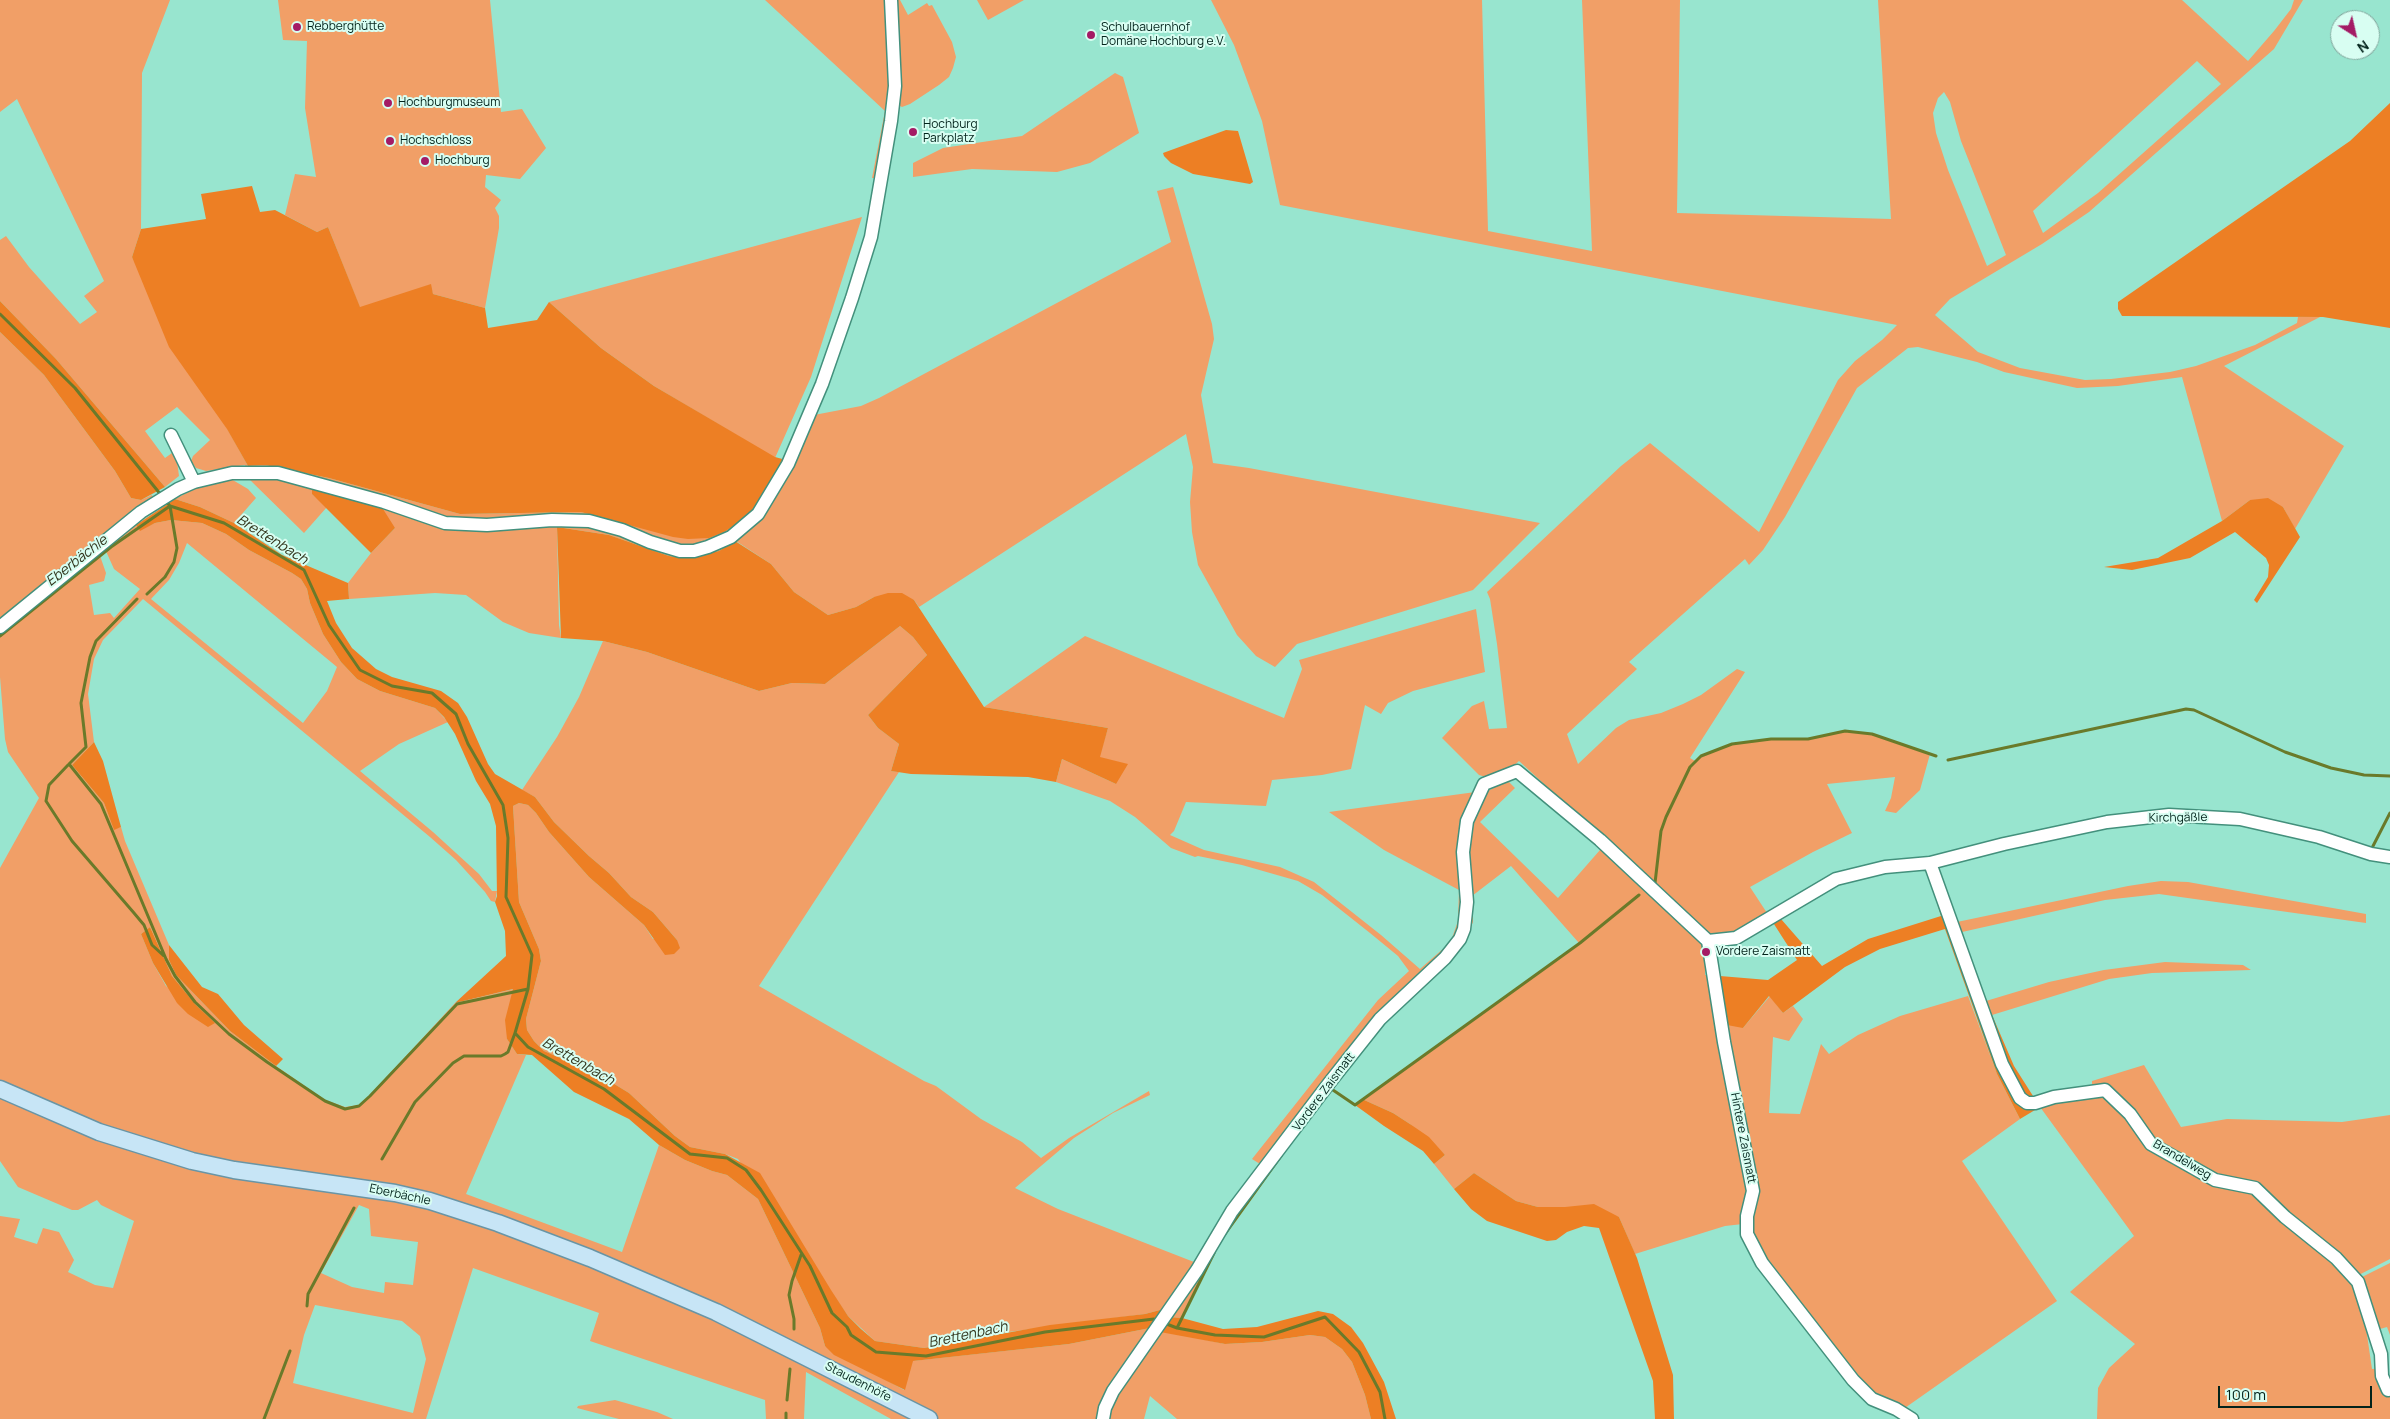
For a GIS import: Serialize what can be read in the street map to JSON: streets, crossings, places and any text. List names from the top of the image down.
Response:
{
  "streets": {
    "main road": ["Eberbächle", "Staudenhöfe"],
    "street": [
      "Kirchgäßle",
      "Vordere Zaismatt",
      "Hintere Zaismatt",
      "Brandelweg"
    ]
  },
  "crossings": [
    ["Kirchgäßle", "Brandelweg"],
    ["Vordere Zaismatt", "Hintere Zaismatt"],
    ["Eberbächle", "Staudenhöfe"]
  ],
  "water": ["Brettenbach", "Eberbächle"],
  "places": [
    "Rebberghütte",
    "Schulbauernhof Domäne Hochburg e.V.",
    "Hochburgmuseum",
    "Hochburg Parkplatz",
    "Hochschloss",
    "Hochburg",
    "Vordere Zaismatt"
  ],
  "scale_bar": "100 m",
  "north": "bottom right"
}
